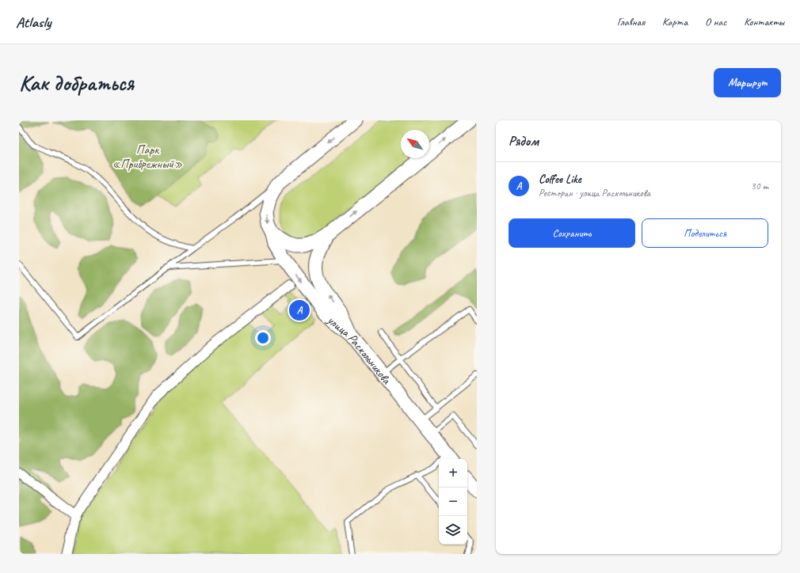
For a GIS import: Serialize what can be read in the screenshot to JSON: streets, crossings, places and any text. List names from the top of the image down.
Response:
{
  "streets": {
    "street": ["улица Раскольникова"]
  },
  "one_way": ["улица Раскольникова"],
  "parks": ["Парк «Прибрежный»"],
  "north": "top left",
  "page": {
    "header": "Atlasly",
    "nav": [
      "Главная",
      "Карта",
      "О нас",
      "Контакты"
    ],
    "buttons": [
      "Маршрут",
      ["Сохранить", "Поделиться"]
    ],
    "title": "Как добраться",
    "heading": "Рядом",
    "list": [
      {
        "mark": "A",
        "name": "Coffee Like",
        "note": "Ресторан · улица Раскольникова",
        "value": "30 m"
      }
    ],
    "pins": "A",
    "map_buttons": ["+", "−"]
  }
}
